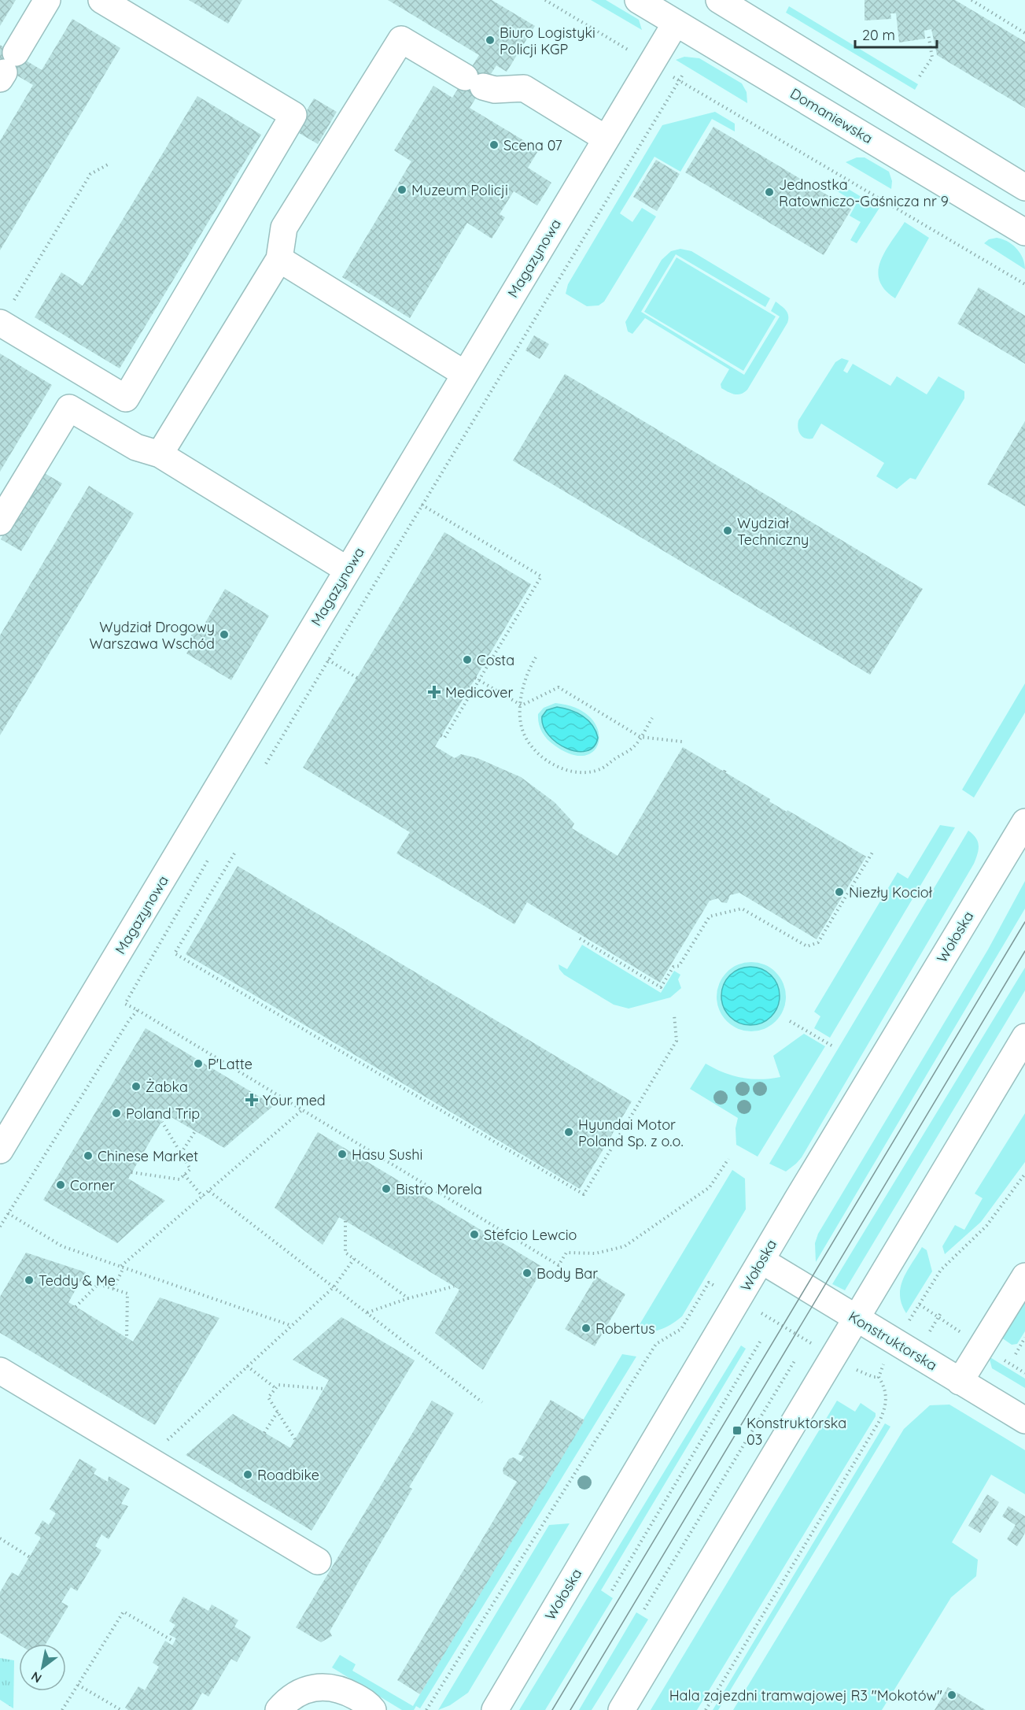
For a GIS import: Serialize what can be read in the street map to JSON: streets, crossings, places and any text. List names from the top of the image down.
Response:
{
  "streets": {
    "street": [
      "Domaniewska",
      "Magazynowa",
      "Wołoska",
      "Konstruktorska"
    ]
  },
  "crossings": [
    ["Domaniewska", "Magazynowa"],
    ["Wołoska", "Konstruktorska"]
  ],
  "places": {
    "other": [
      "Biuro Logistyki Policji KGP",
      "Scena 07",
      "Muzeum Policji",
      "Jednostka Ratowniczo-Gaśnicza nr 9",
      "Wydział Techniczny",
      "Wydział Drogowy Warszawa Wschód",
      "Costa",
      "Niezły Kocioł",
      "P'Latte",
      "Żabka",
      "Poland Trip",
      "Hyundai Motor Poland Sp. z o.o.",
      "Hasu Sushi",
      "Chinese Market",
      "Corner",
      "Bistro Morela",
      "Stefcio Lewcio",
      "Body Bar",
      "Teddy & Me",
      "Robertus",
      "Roadbike",
      "Hala zajezdni tramwajowej R3 \"Mokotów\""
    ],
    "health": ["Medicover", "Your med"],
    "transit": ["Konstruktorska 03"]
  },
  "scale_bar": "20 m",
  "north": "bottom left"
}
